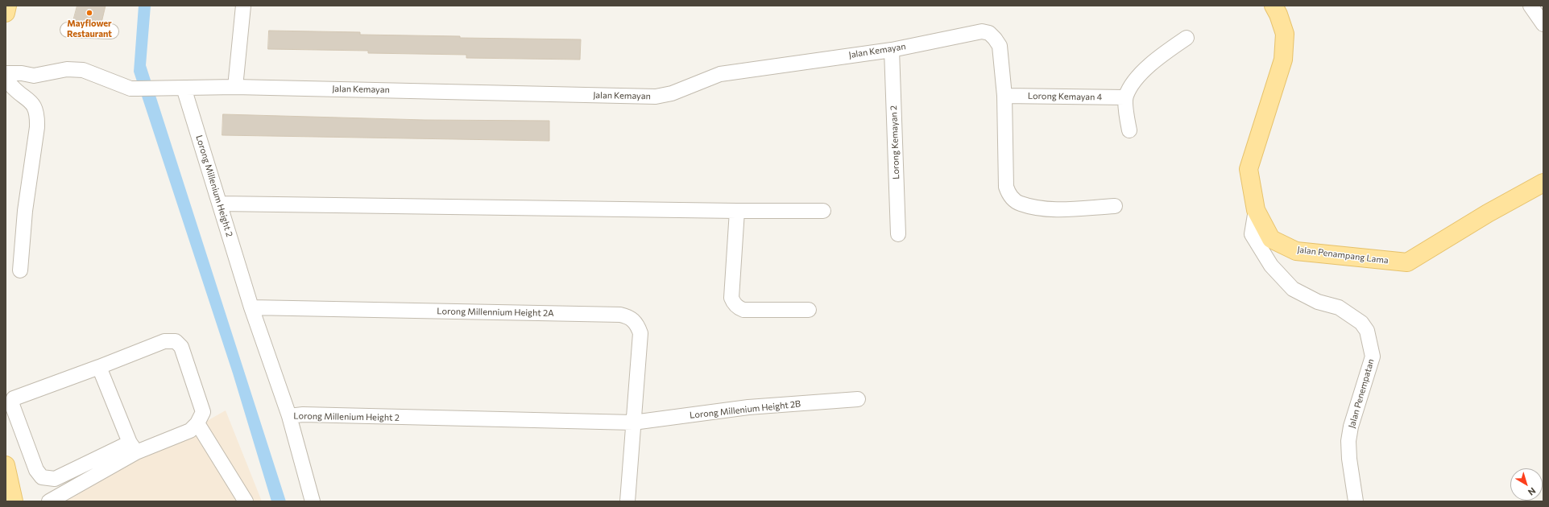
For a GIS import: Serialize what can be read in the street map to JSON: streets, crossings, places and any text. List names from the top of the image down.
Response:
{
  "streets": {
    "main road": ["Jalan Penampang Lama"],
    "street": [
      "Jalan Kemayan",
      "Lorong Kemayan 4",
      "Lorong Kemayan 2",
      "Lorong Millenium Height 2",
      "Lorong Millennium Height 2A",
      "Jalan Penempatan",
      "Lorong Millenium Height 2B"
    ]
  },
  "crossings": [
    ["Jalan Kemayan", "Lorong Kemayan 4"],
    ["Jalan Kemayan", "Lorong Kemayan 2"],
    ["Jalan Kemayan", "Lorong Millenium Height 2"],
    ["Lorong Millenium Height 2", "Lorong Millennium Height 2A"],
    ["Lorong Millenium Height 2", "Lorong Millenium Height 2B"],
    ["Jalan Penampang Lama", "Jalan Penempatan"],
    ["Lorong Millennium Height 2A", "Lorong Millenium Height 2B"]
  ],
  "places": ["Mayflower Restaurant"],
  "north": "bottom right"
}
